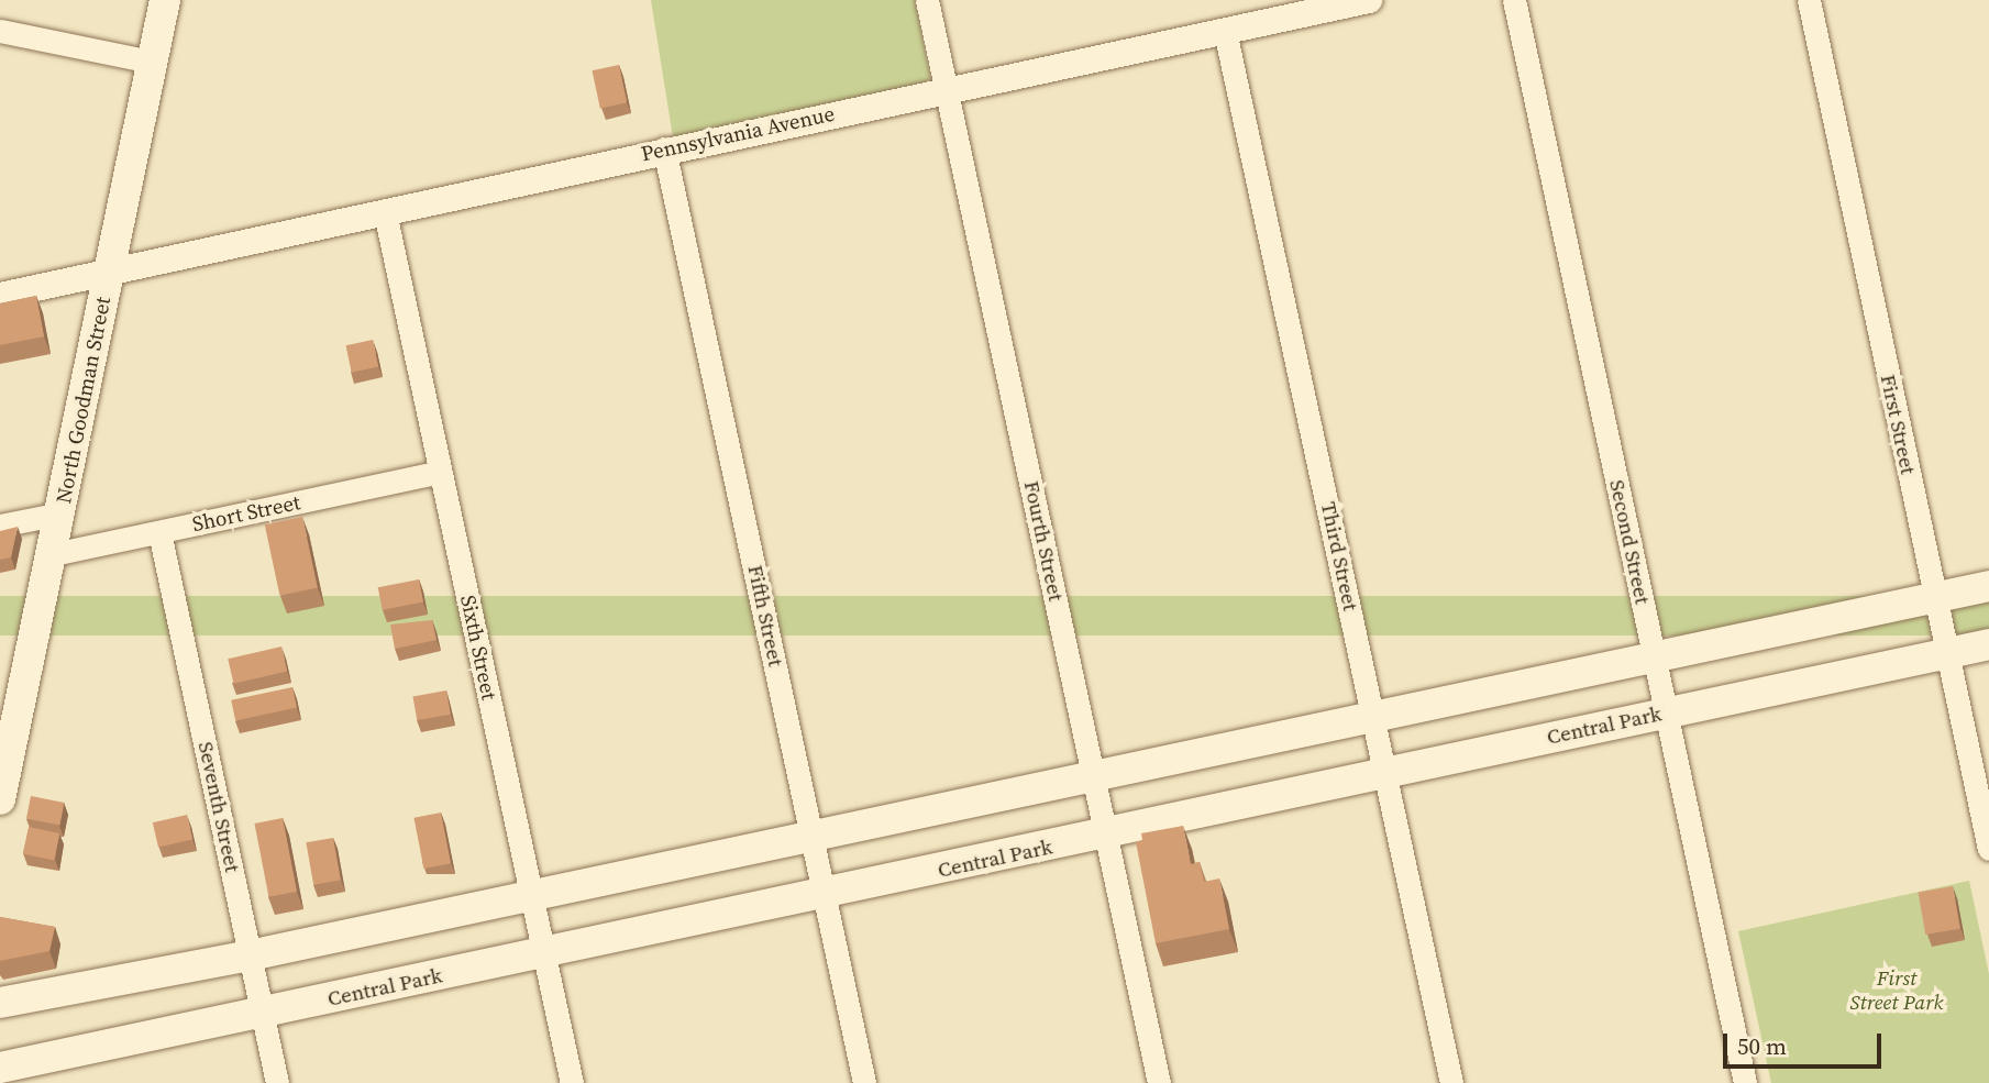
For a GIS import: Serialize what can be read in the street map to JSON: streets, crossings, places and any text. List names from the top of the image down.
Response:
{
  "streets": {
    "main road": ["North Goodman Street", "Central Park"],
    "street": [
      "Pennsylvania Avenue",
      "First Street",
      "Short Street",
      "Fourth Street",
      "Second Street",
      "Third Street",
      "Fifth Street",
      "Sixth Street",
      "Seventh Street"
    ]
  },
  "crossings": [
    ["Pennsylvania Avenue", "North Goodman Street"],
    ["Pennsylvania Avenue", "Fourth Street"],
    ["Pennsylvania Avenue", "Third Street"],
    ["Pennsylvania Avenue", "Fifth Street"],
    ["Pennsylvania Avenue", "Sixth Street"],
    ["North Goodman Street", "Short Street"],
    ["First Street", "Central Park"],
    ["Short Street", "Sixth Street"],
    ["Short Street", "Seventh Street"],
    ["Fourth Street", "Central Park"],
    ["Second Street", "Central Park"],
    ["Third Street", "Central Park"],
    ["Fifth Street", "Central Park"],
    ["Sixth Street", "Central Park"],
    ["Central Park", "Seventh Street"]
  ],
  "parks": ["First Street Park"],
  "scale_bar": "50 m"
}
